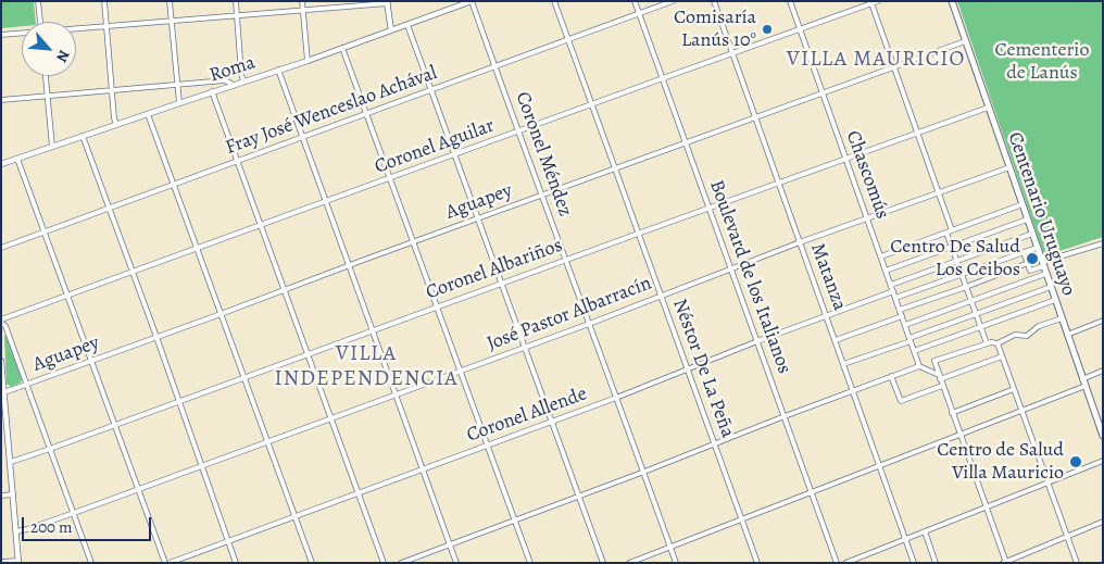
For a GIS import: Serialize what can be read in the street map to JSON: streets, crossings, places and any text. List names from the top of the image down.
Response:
{
  "streets": {
    "main road": ["Centenario Uruguayo"],
    "street": [
      "Roma",
      "Fray José Wenceslao Achával",
      "Coronel Aguilar",
      "Coronel Méndez",
      "Chascomús",
      "Aguapey",
      "Coronel Albariños",
      "Boulevard de los Italianos",
      "Matanza",
      "José Pastor Albarracín",
      "Néstor De La Peña",
      "Coronel Allende"
    ]
  },
  "crossings": [
    ["Roma", "Coronel Méndez"],
    ["Fray José Wenceslao Achával", "Coronel Méndez"],
    ["Fray José Wenceslao Achával", "Boulevard de los Italianos"],
    ["Fray José Wenceslao Achával", "Néstor De La Peña"],
    ["Coronel Aguilar", "Coronel Méndez"],
    ["Coronel Aguilar", "Chascomús"],
    ["Coronel Aguilar", "Boulevard de los Italianos"],
    ["Coronel Aguilar", "Matanza"],
    ["Coronel Aguilar", "Néstor De La Peña"],
    ["Coronel Méndez", "Aguapey"],
    ["Coronel Méndez", "Coronel Albariños"],
    ["Coronel Méndez", "José Pastor Albarracín"],
    ["Coronel Méndez", "Coronel Allende"],
    ["Chascomús", "Aguapey"],
    ["Chascomús", "Coronel Albariños"],
    ["Chascomús", "José Pastor Albarracín"],
    ["Chascomús", "Coronel Allende"],
    ["Aguapey", "Centenario Uruguayo"],
    ["Aguapey", "Boulevard de los Italianos"],
    ["Aguapey", "Matanza"],
    ["Aguapey", "Néstor De La Peña"],
    ["Centenario Uruguayo", "Coronel Albariños"],
    ["Centenario Uruguayo", "José Pastor Albarracín"],
    ["Coronel Albariños", "Boulevard de los Italianos"],
    ["Coronel Albariños", "Matanza"],
    ["Coronel Albariños", "Néstor De La Peña"],
    ["Boulevard de los Italianos", "José Pastor Albarracín"],
    ["Boulevard de los Italianos", "Coronel Allende"],
    ["Matanza", "José Pastor Albarracín"],
    ["Matanza", "Coronel Allende"],
    ["José Pastor Albarracín", "Néstor De La Peña"],
    ["Néstor De La Peña", "Coronel Allende"]
  ],
  "districts": ["VILLA MAURICIO", "VILLA INDEPENDENCIA"],
  "parks": ["Cementerio de Lanús"],
  "places": ["Comisaría Lanús 10°", "Centro De Salud Los Ceibos", "Centro de Salud Villa Mauricio"],
  "scale_bar": "200 m",
  "north": "bottom right"
}
